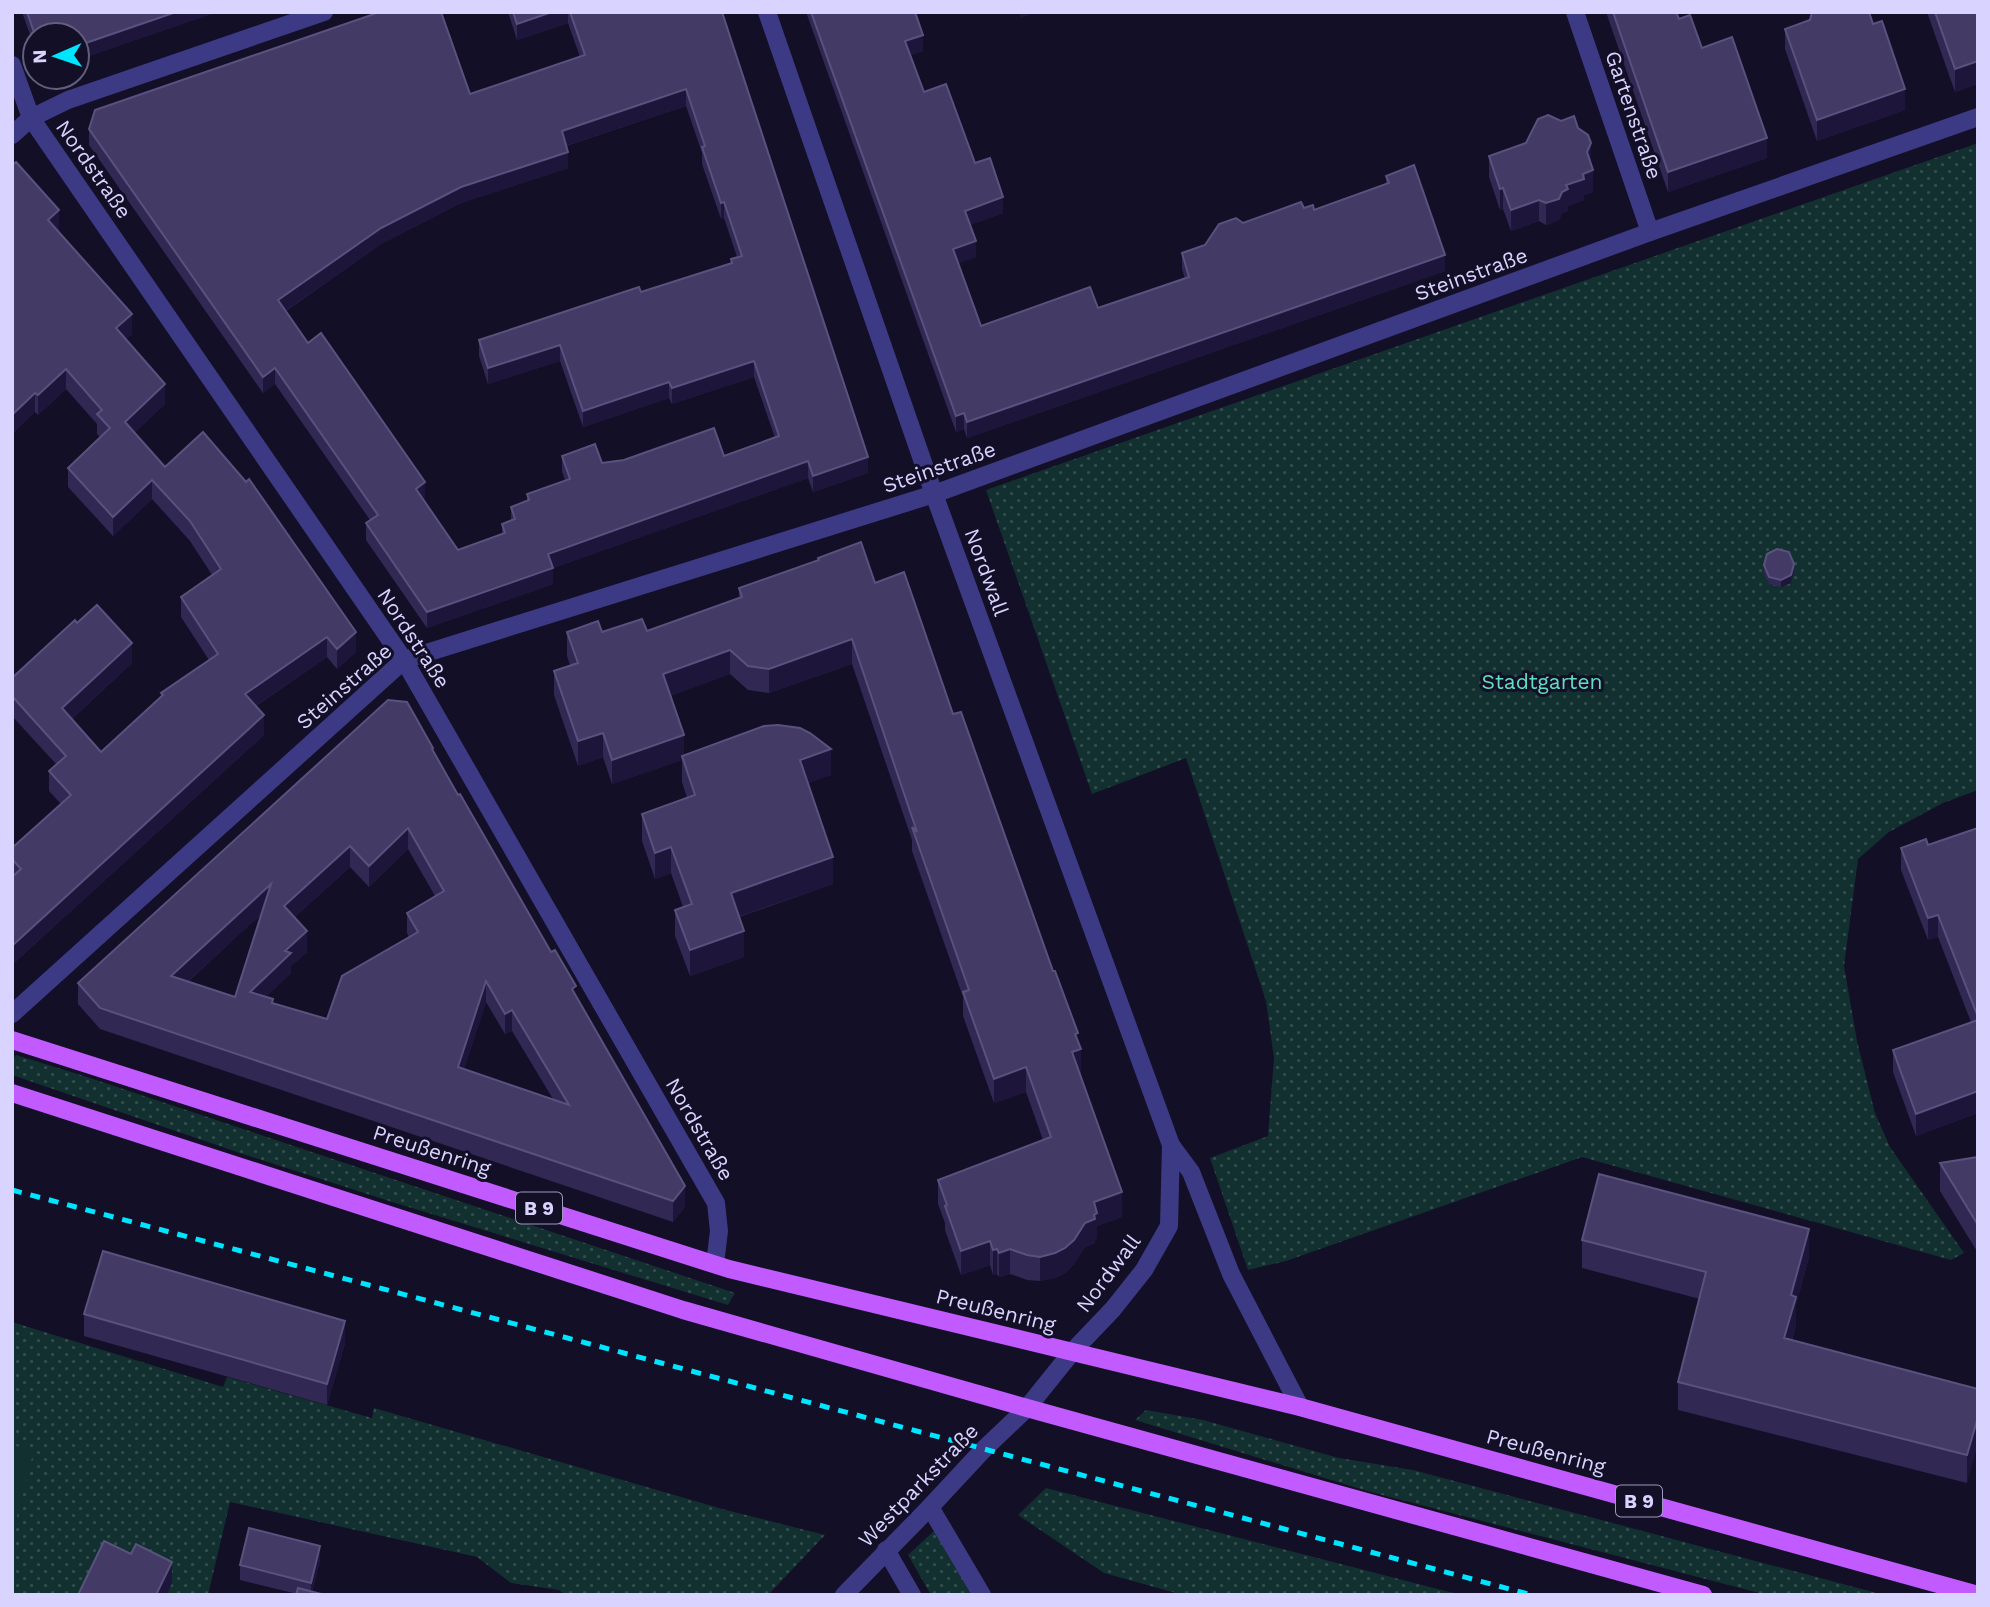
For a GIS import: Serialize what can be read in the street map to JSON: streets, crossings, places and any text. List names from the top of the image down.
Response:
{
  "streets": {
    "main road": ["Preußenring", "B 9"],
    "street": [
      "Gartenstraße",
      "Nordstraße",
      "Steinstraße",
      "Nordwall",
      "Westparkstraße"
    ]
  },
  "crossings": [
    ["Gartenstraße", "Steinstraße"],
    ["Nordstraße", "Steinstraße"],
    ["Nordstraße", "Preußenring"],
    ["Steinstraße", "Nordwall"],
    ["Nordwall", "Preußenring"],
    ["Nordwall", "B 9"],
    ["Nordwall", "Westparkstraße"],
    ["B 9", "Westparkstraße"]
  ],
  "parks": ["Stadtgarten"],
  "north": "left"
}
